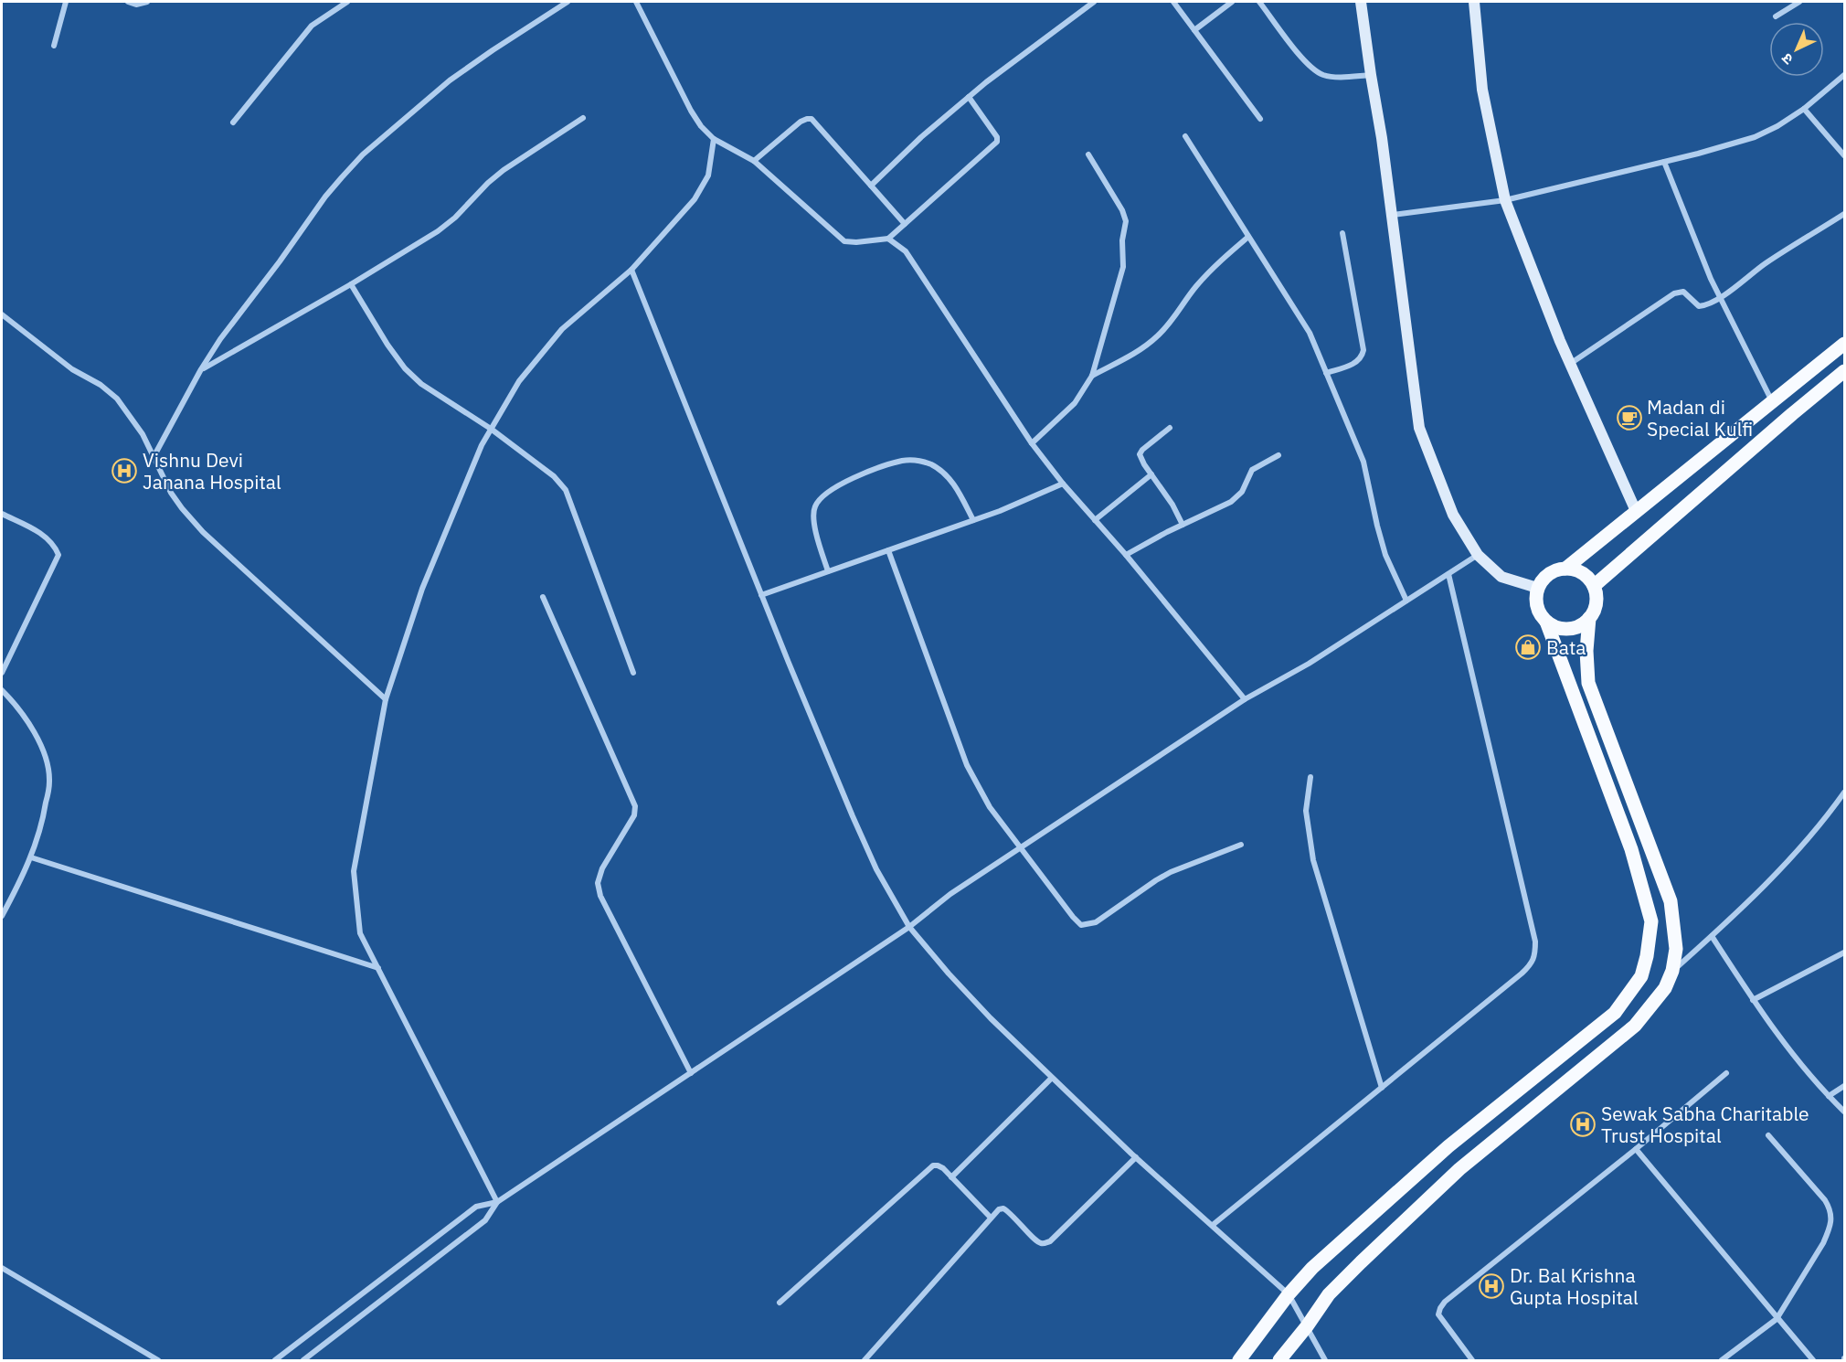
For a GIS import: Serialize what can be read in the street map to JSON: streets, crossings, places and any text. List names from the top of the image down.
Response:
{
  "places": {
    "cafe": ["Madan di Special Kulfi"],
    "hospital": ["Vishnu Devi Janana Hospital", "Sewak Sabha Charitable Trust Hospital", "Dr. Bal Krishna Gupta Hospital"],
    "shop": ["Bata"]
  },
  "north": "bottom left"
}
